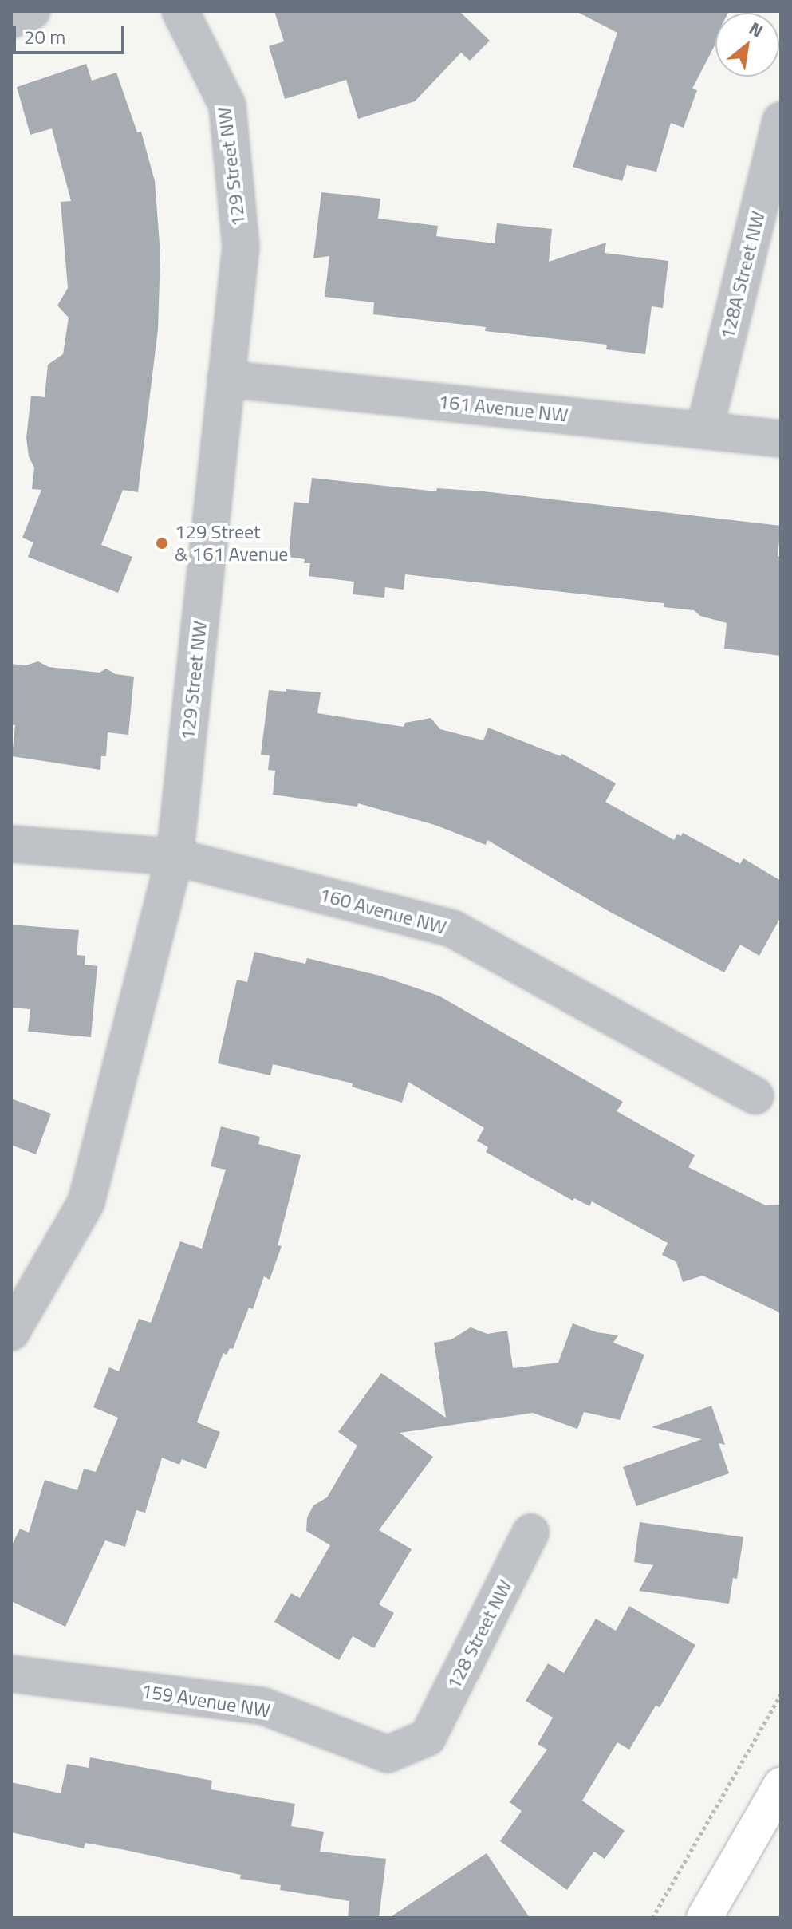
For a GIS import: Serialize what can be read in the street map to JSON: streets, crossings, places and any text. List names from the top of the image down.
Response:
{
  "streets": {
    "street": [
      "129 Street NW",
      "128A Street NW",
      "161 Avenue NW",
      "160 Avenue NW",
      "128 Street NW",
      "159 Avenue NW"
    ]
  },
  "crossings": [
    ["129 Street NW", "161 Avenue NW"],
    ["129 Street NW", "160 Avenue NW"],
    ["128A Street NW", "161 Avenue NW"],
    ["128 Street NW", "159 Avenue NW"]
  ],
  "places": ["129 Street & 161 Avenue"],
  "scale_bar": "20 m",
  "north": "top right"
}
